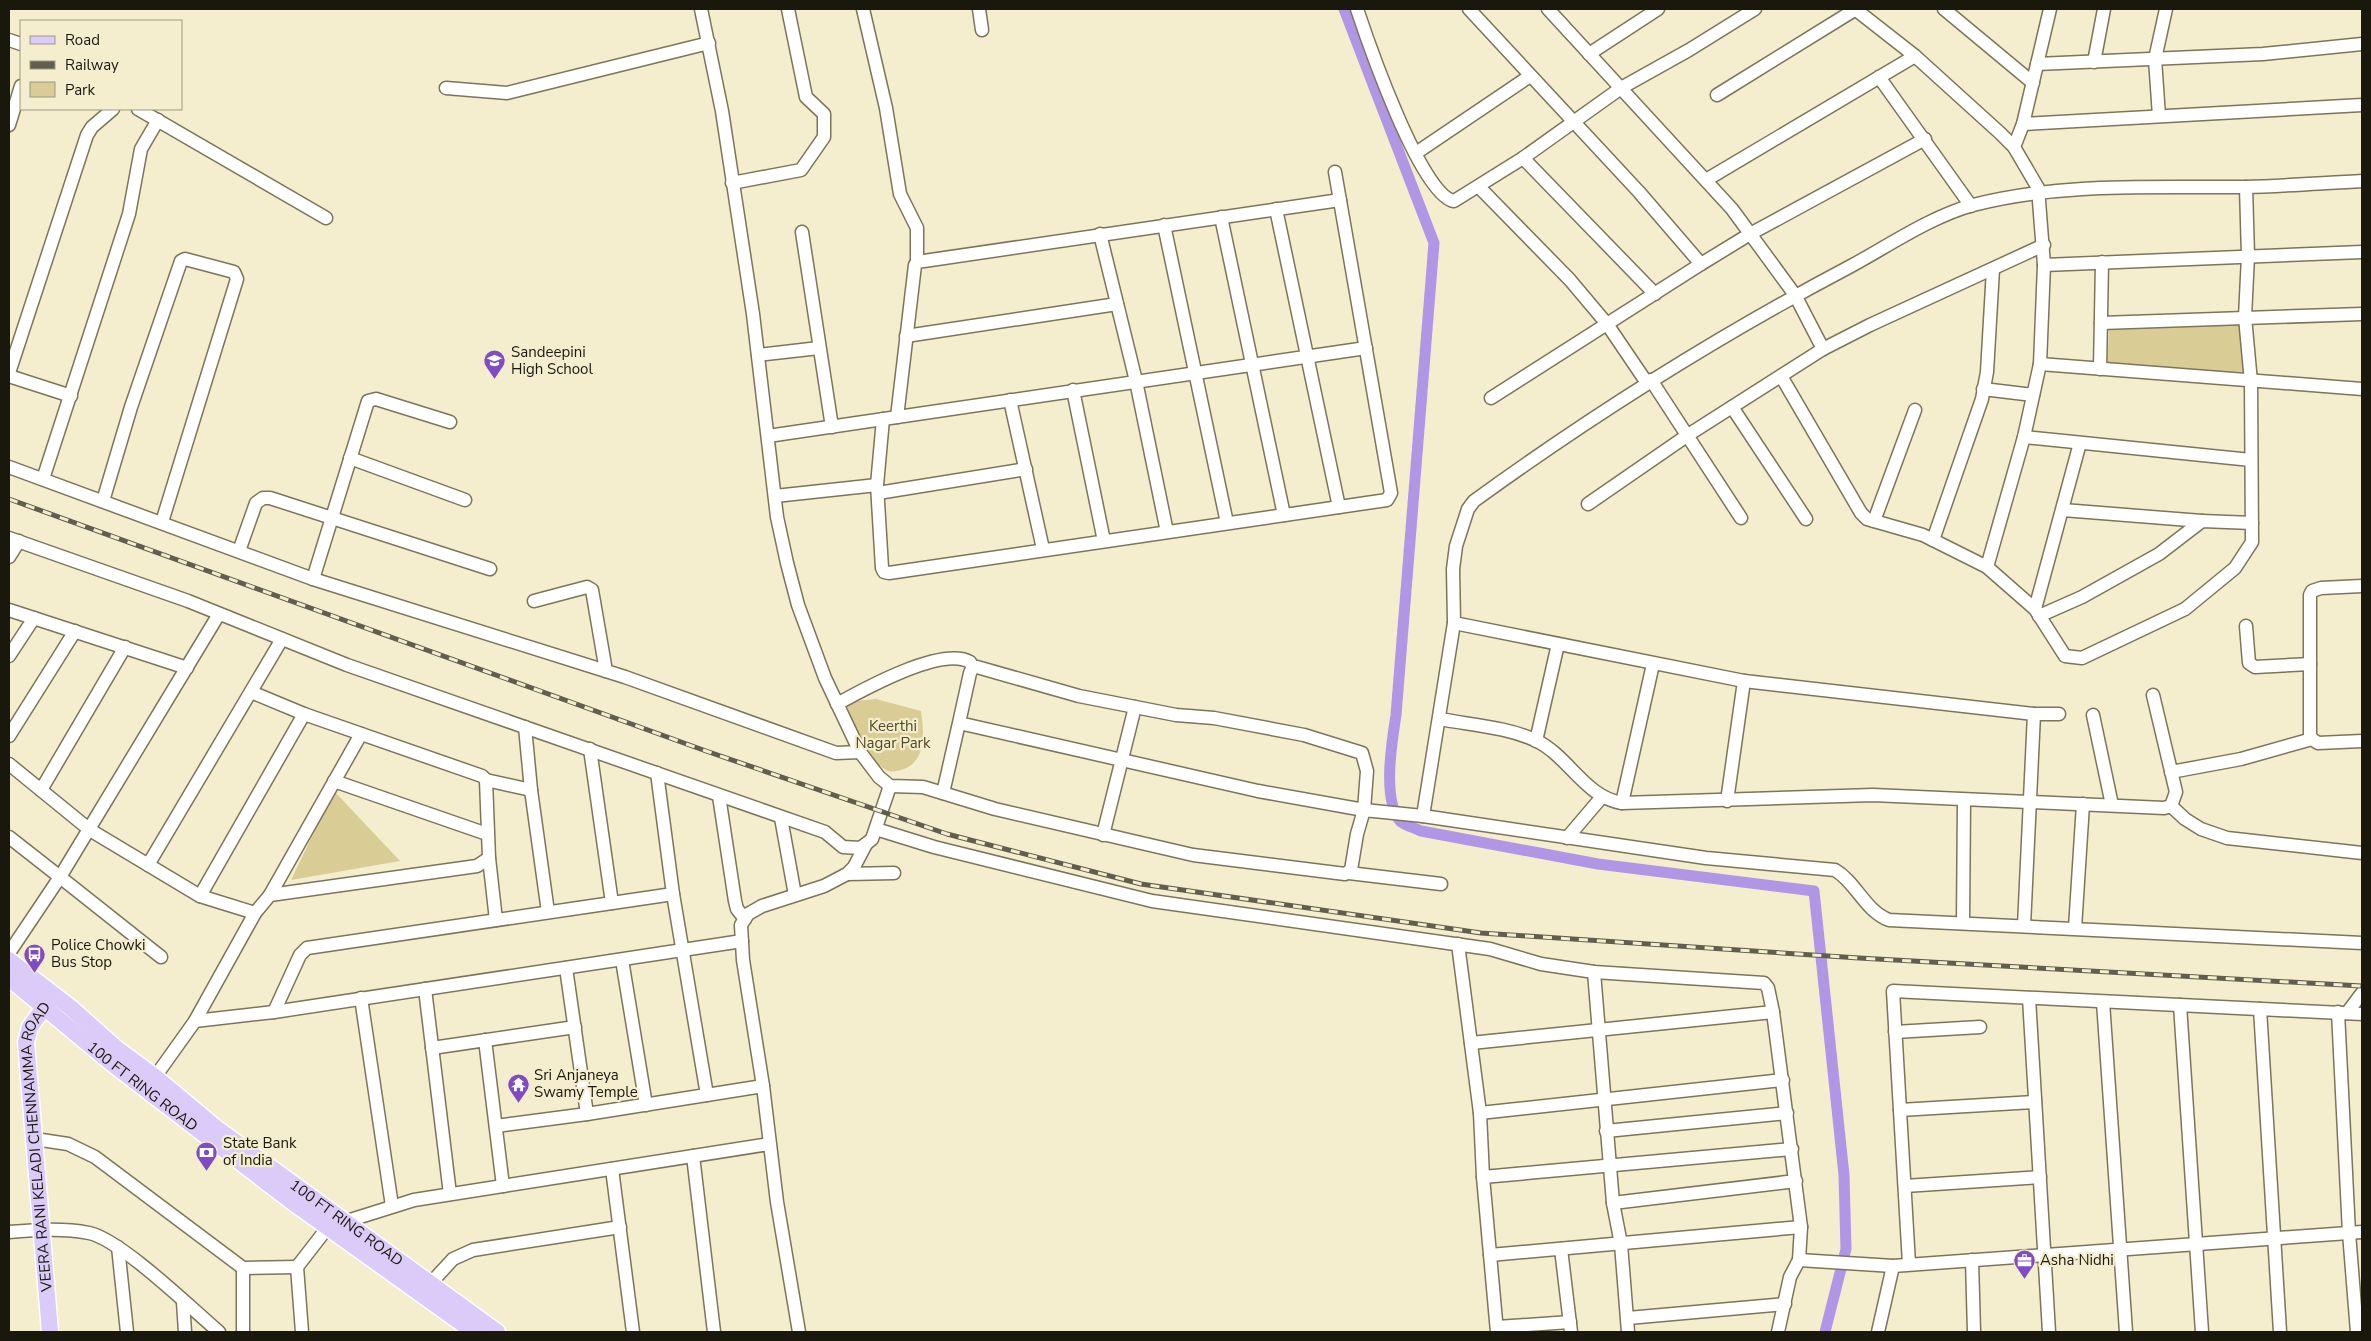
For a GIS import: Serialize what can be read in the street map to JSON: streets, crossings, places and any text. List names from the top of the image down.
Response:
{
  "streets": {
    "main road": ["100 FT RING ROAD", "VEERA RANI KELADI CHENNAMMA ROAD"]
  },
  "crossings": [
    ["100 FT RING ROAD", "VEERA RANI KELADI CHENNAMMA ROAD"]
  ],
  "parks": ["Keerthi Nagar Park"],
  "places": {
    "school or university": ["Sandeepini High School"],
    "bus stop": ["Police Chowki Bus Stop"],
    "temple": ["Sri Anjaneya Swamy Temple"],
    "bank": ["State Bank of India"],
    "office": ["Asha Nidhi"]
  },
  "legend": ["Road", "Railway", "Park"]
}
